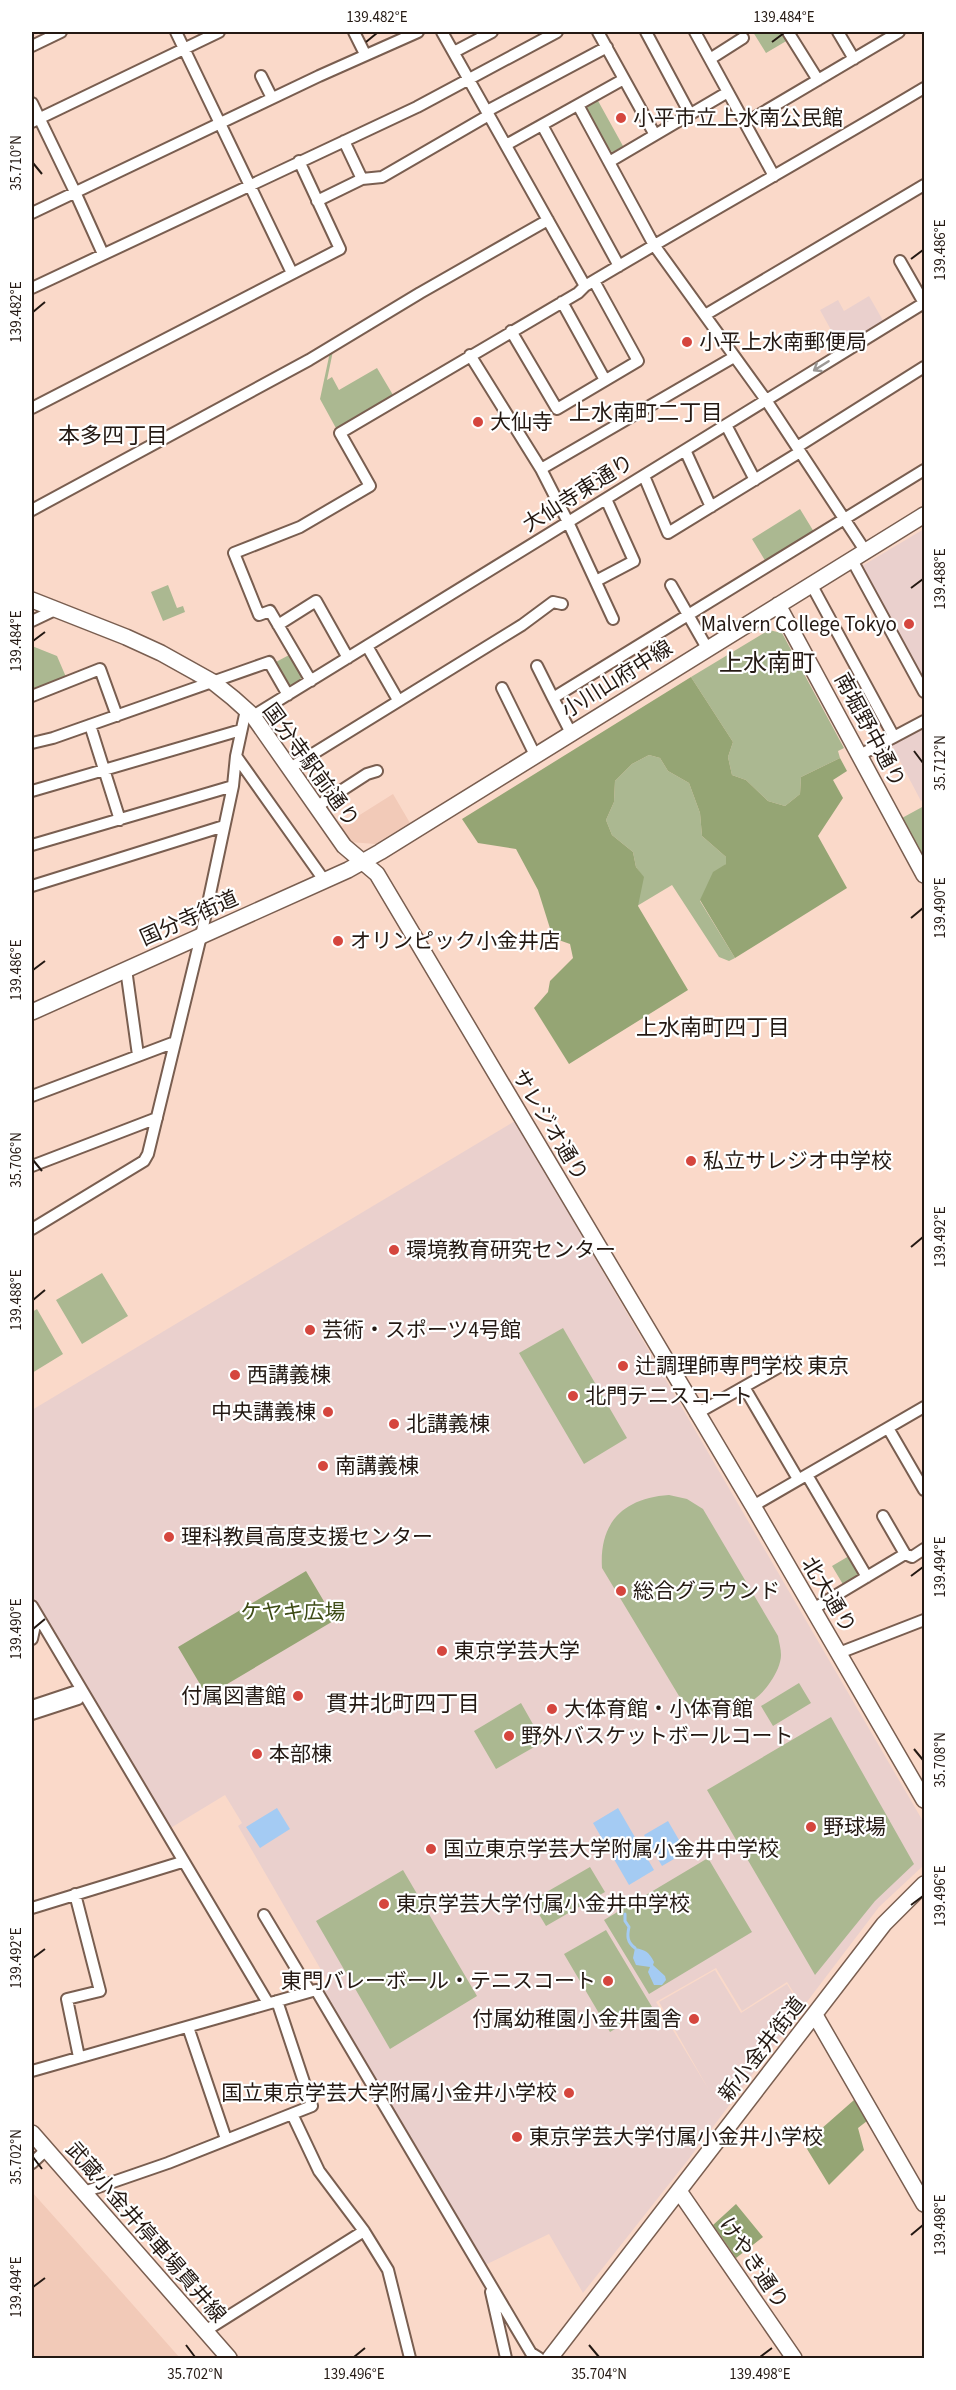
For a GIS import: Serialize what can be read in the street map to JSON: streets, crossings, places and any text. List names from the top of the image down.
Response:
{
  "streets": {
    "street": [
      "大仙寺東通り",
      "小川山府中線",
      "南堀野中通り",
      "国分寺駅前通り",
      "国分寺街道",
      "サレジオ通り",
      "北大通り",
      "新小金井街道",
      "武蔵小金井停車場貫井線",
      "けやき通り"
    ]
  },
  "crossings": [
    ["大仙寺東通り", "国分寺駅前通り"],
    ["小川山府中線", "南堀野中通り"],
    ["小川山府中線", "国分寺駅前通り"],
    ["小川山府中線", "国分寺街道"],
    ["小川山府中線", "サレジオ通り"],
    ["国分寺駅前通り", "国分寺街道"],
    ["国分寺駅前通り", "サレジオ通り"],
    ["国分寺街道", "サレジオ通り"],
    ["サレジオ通り", "北大通り"],
    ["新小金井街道", "けやき通り"]
  ],
  "districts": [
    "上水南町二丁目",
    "本多四丁目",
    "上水南町",
    "上水南町四丁目",
    "貫井北町四丁目"
  ],
  "parks": ["ケヤキ広場"],
  "places": [
    "小平市立上水南公民館",
    "小平上水南郵便局",
    "大仙寺",
    "Malvern College Tokyo",
    "オリンピック小金井店",
    "私立サレジオ中学校",
    "環境教育研究センター",
    "芸術・スポーツ4号館",
    "辻調理師専門学校 東京",
    "西講義棟",
    "北門テニスコート",
    "中央講義棟",
    "北講義棟",
    "南講義棟",
    "理科教員高度支援センター",
    "総合グラウンド",
    "東京学芸大学",
    "付属図書館",
    "大体育館・小体育館",
    "野外バスケットボールコート",
    "本部棟",
    "野球場",
    "国立東京学芸大学附属小金井中学校",
    "東京学芸大学付属小金井中学校",
    "東門バレーボール・テニスコート",
    "付属幼稚園小金井園舎",
    "国立東京学芸大学附属小金井小学校",
    "東京学芸大学付属小金井小学校"
  ],
  "coordinates": [
    "139.482°E",
    "139.484°E",
    "35.710°N",
    "139.486°E",
    "139.488°E",
    "35.712°N",
    "139.490°E",
    "35.706°N",
    "139.492°E",
    "139.494°E",
    "35.708°N",
    "139.496°E",
    "35.702°N",
    "139.498°E",
    "35.704°N"
  ]
}
